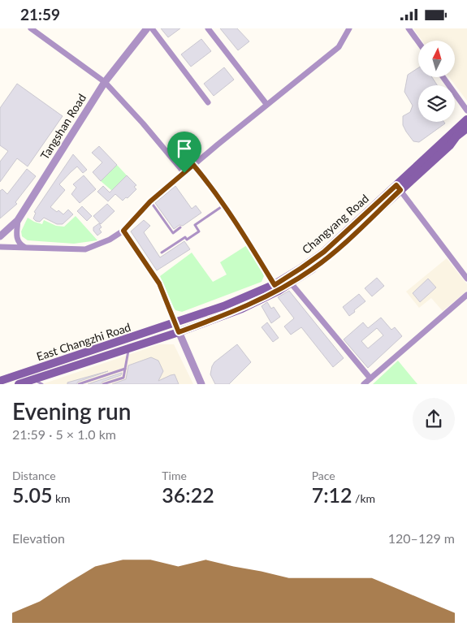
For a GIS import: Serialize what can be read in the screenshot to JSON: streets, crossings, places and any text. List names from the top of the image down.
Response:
{
  "streets": {
    "main road": ["Changyang Road", "East Changzhi Road"],
    "street": ["Tangshan Road"]
  },
  "crossings": [
    ["Changyang Road", "East Changzhi Road"]
  ],
  "north": "top",
  "page": {
    "status": "21:59",
    "heading": ["Evening run", "21:59 · 5 × 1.0 km"],
    "stats": [
      ["Distance", "5.05 km"],
      ["Time", "36:22"],
      ["Pace", "7:12 /km"]
    ],
    "chart": ["Elevation", "120–129 m"]
  }
}
